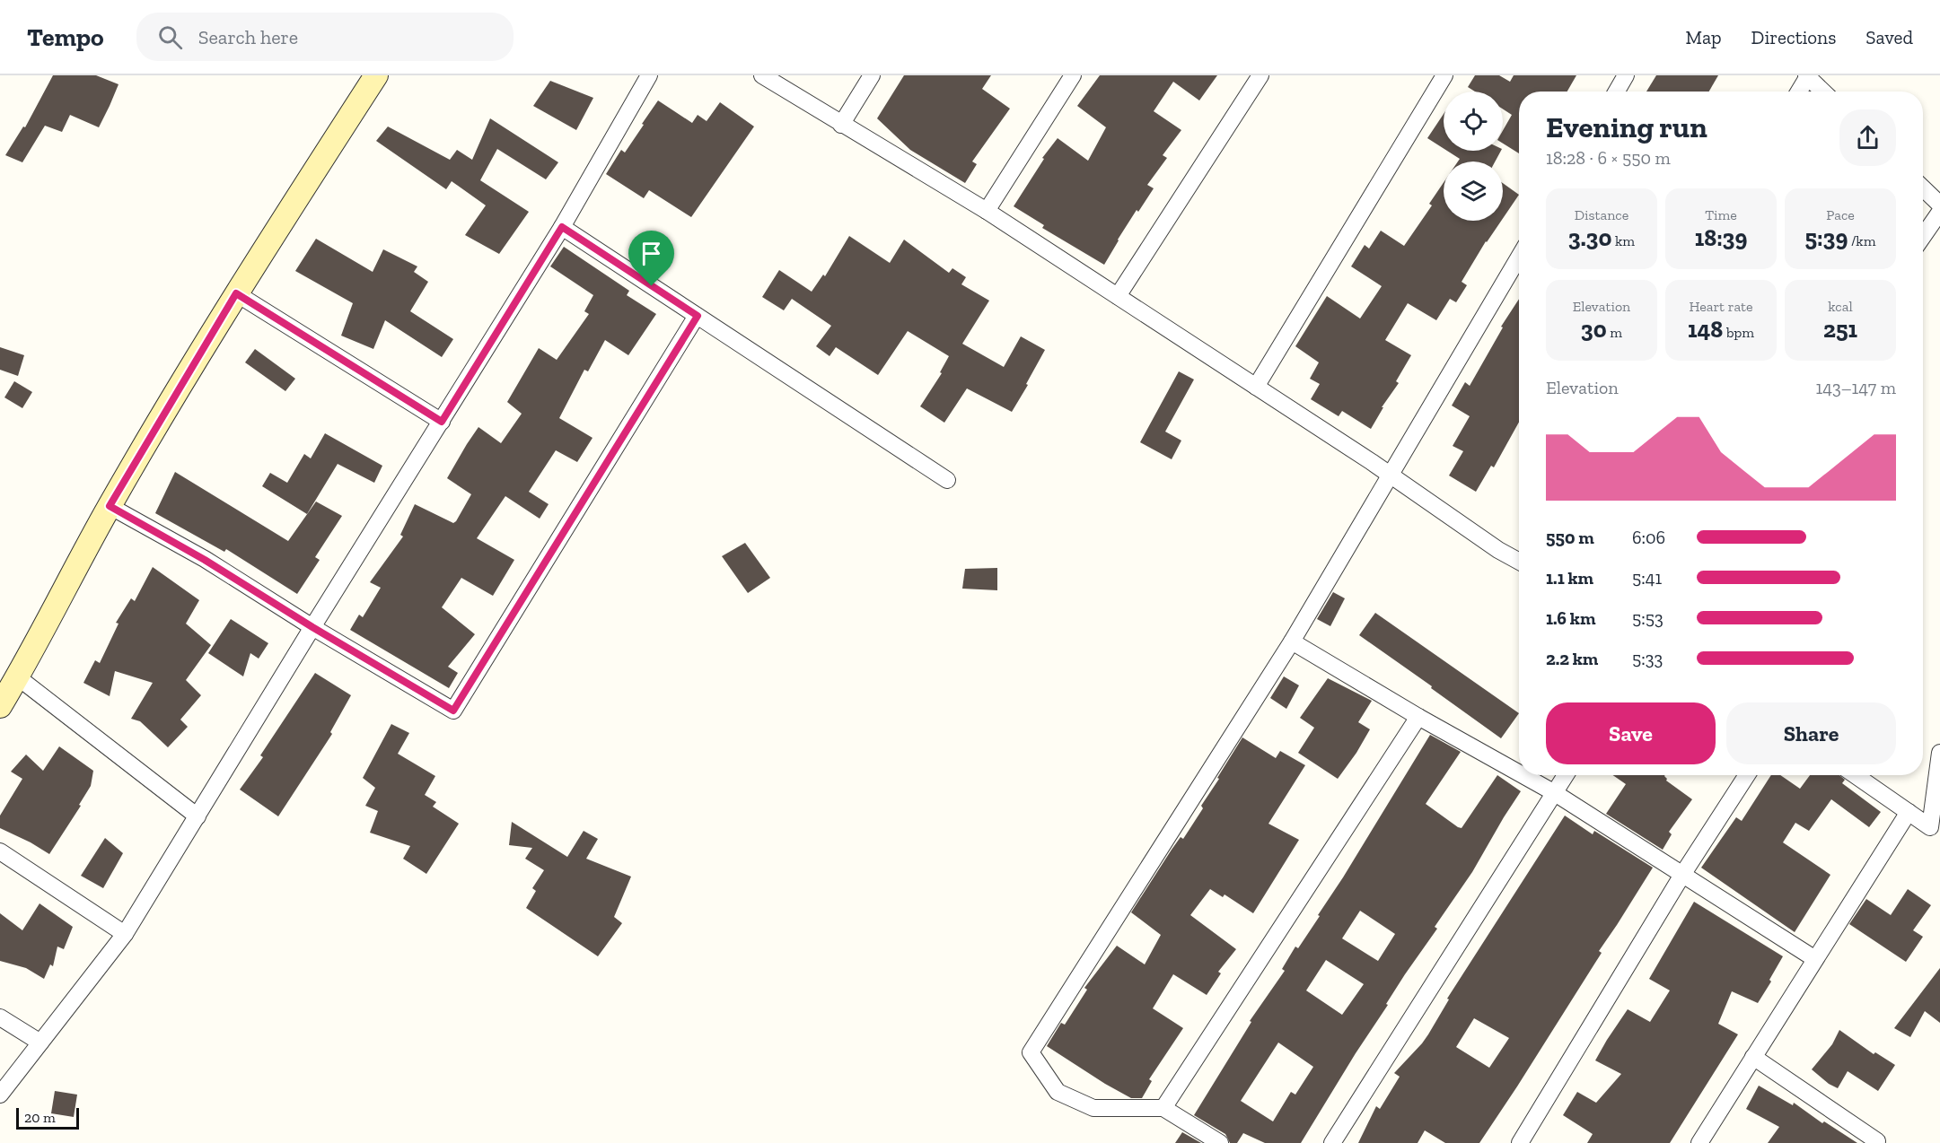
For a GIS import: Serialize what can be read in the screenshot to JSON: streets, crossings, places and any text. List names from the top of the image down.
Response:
{
  "scale_bar": "20 m",
  "page": {
    "header": "Tempo",
    "search": "Search here",
    "nav": ["Map", "Directions", "Saved"],
    "heading": ["Evening run", "18:28 · 6 × 550 m"],
    "stats": [
      ["Distance", "3.30 km"],
      ["Time", "18:39"],
      ["Pace", "5:39 /km"],
      ["Elevation", "30 m"],
      ["Heart rate", "148 bpm"],
      ["kcal", "251"]
    ],
    "chart": ["Elevation", "143–147 m"],
    "list": [
      {
        "name": "550 m",
        "note": "6:06"
      },
      {
        "name": "1.1 km",
        "note": "5:41"
      },
      {
        "name": "1.6 km",
        "note": "5:53"
      },
      {
        "name": "2.2 km",
        "note": "5:33"
      }
    ],
    "buttons": ["Save", "Share"],
    "scale": "20 m"
  }
}
